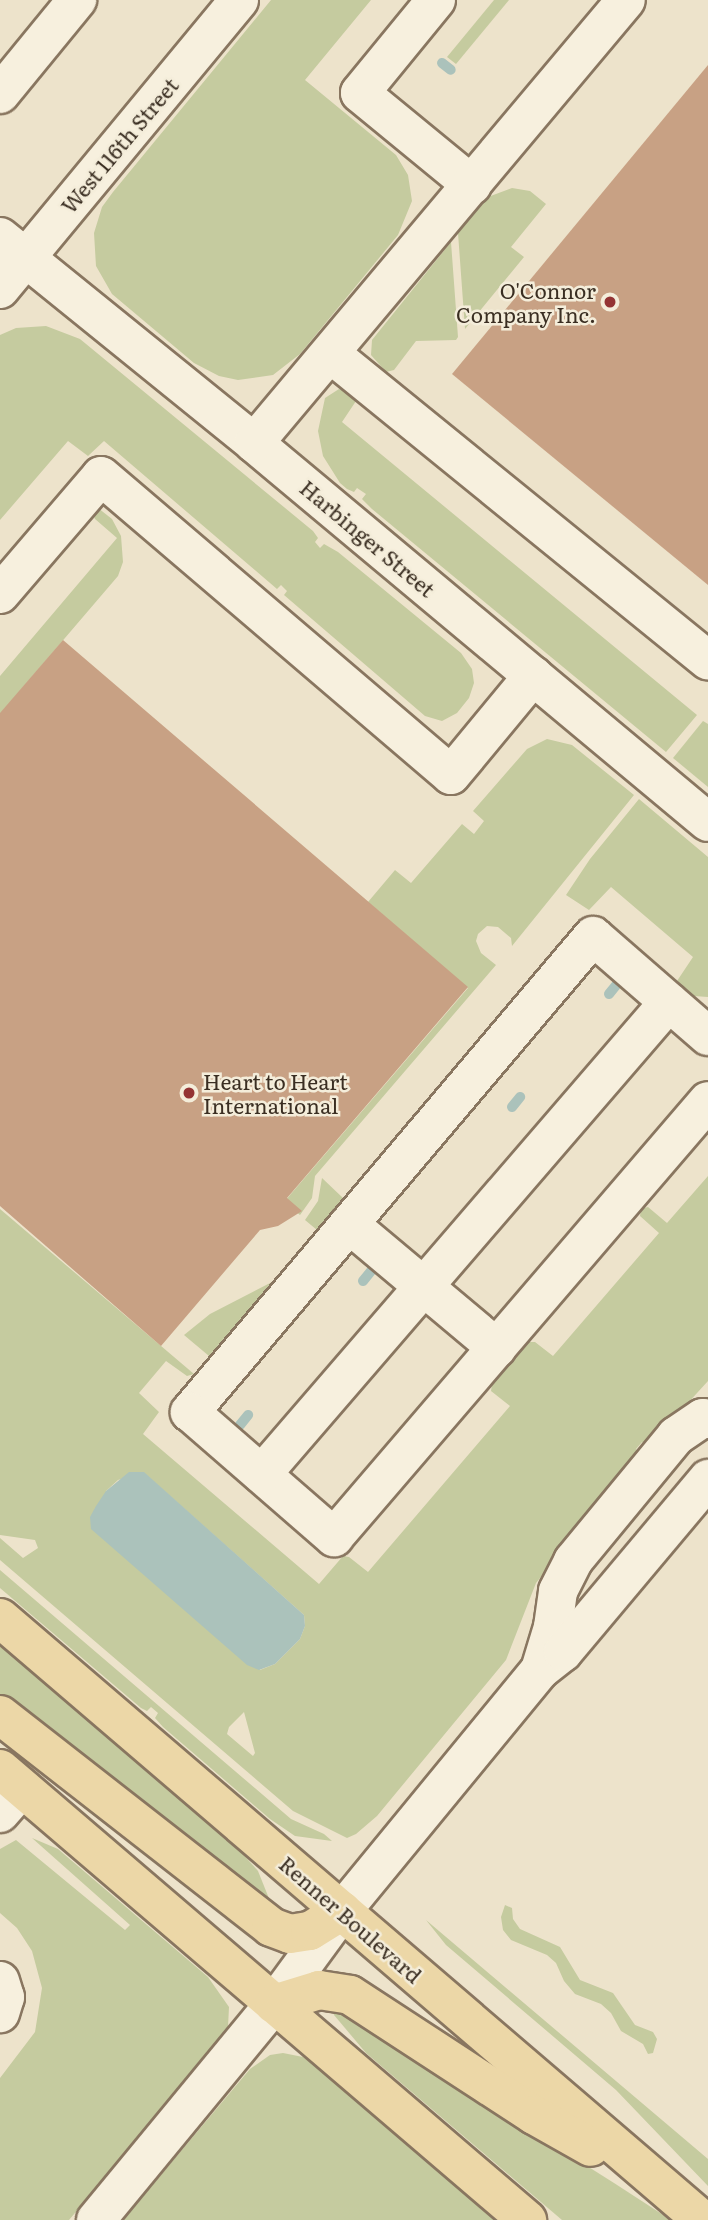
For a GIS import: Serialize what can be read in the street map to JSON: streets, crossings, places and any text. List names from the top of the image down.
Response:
{
  "streets": {
    "main road": ["Renner Boulevard"],
    "street": ["West 116th Street", "Harbinger Street"]
  },
  "crossings": [
    ["West 116th Street", "Harbinger Street"]
  ],
  "places": ["O'Connor Company Inc.", "Heart to Heart International"]
}
